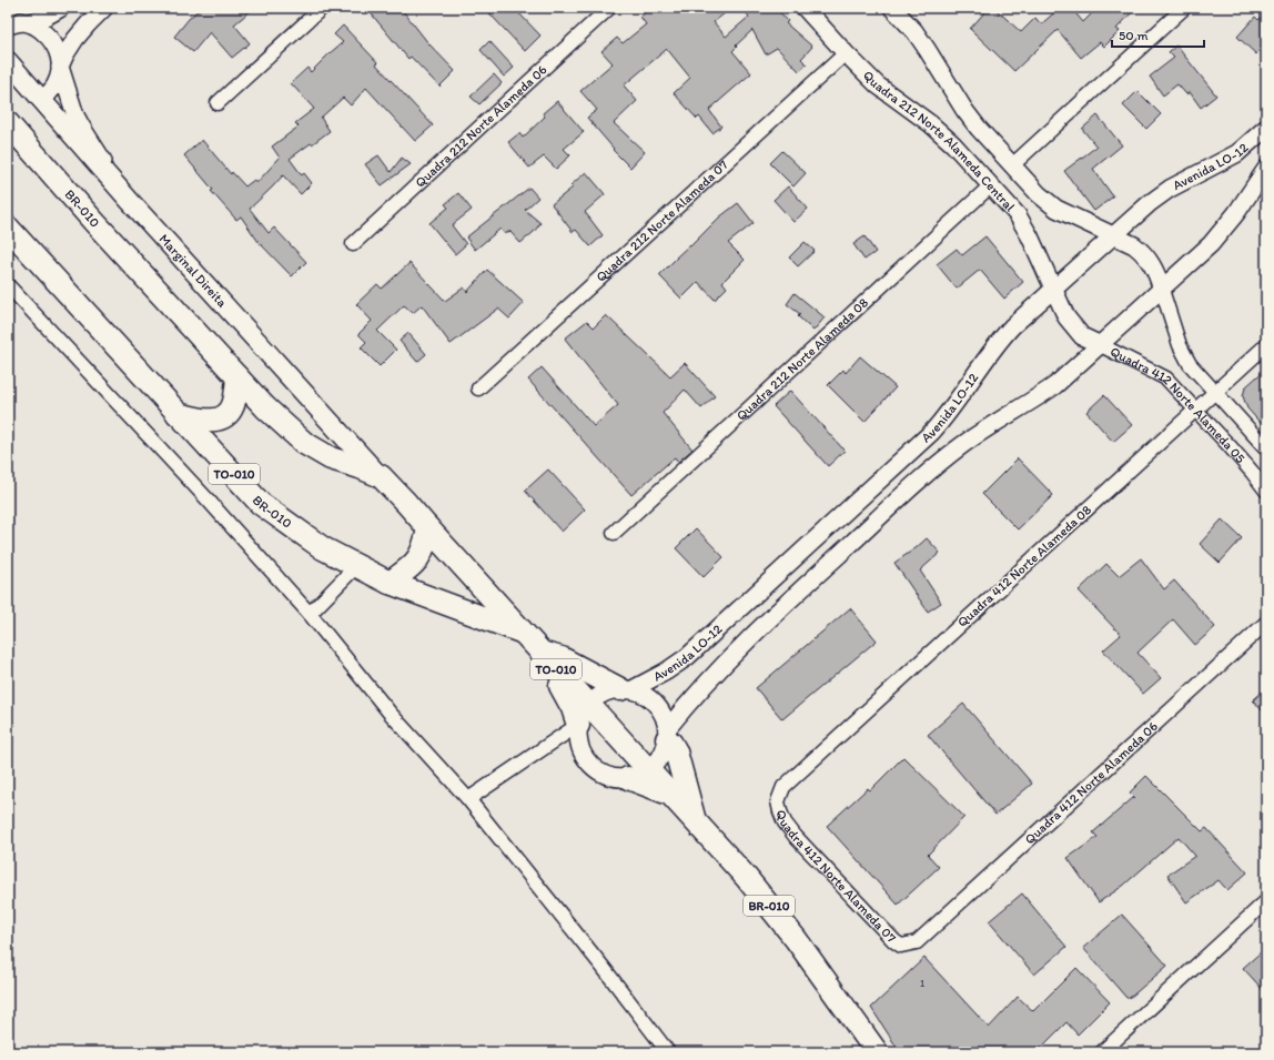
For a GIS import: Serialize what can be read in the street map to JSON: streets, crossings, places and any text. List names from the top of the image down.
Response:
{
  "streets": {
    "highway": ["BR-010", "TO-010"],
    "main road": ["Marginal Direita"],
    "street": [
      "Quadra 212 Norte Alameda 06",
      "Quadra 212 Norte Alameda Central",
      "Avenida LO-12",
      "Quadra 212 Norte Alameda 07",
      "Quadra 212 Norte Alameda 08",
      "Quadra 412 Norte Alameda 05",
      "Quadra 412 Norte Alameda 08",
      "Quadra 412 Norte Alameda 06",
      "Quadra 412 Norte Alameda 07"
    ]
  },
  "crossings": [
    ["Quadra 212 Norte Alameda Central", "Avenida LO-12"],
    ["Quadra 212 Norte Alameda Central", "Quadra 212 Norte Alameda 07"],
    ["Quadra 212 Norte Alameda Central", "Quadra 212 Norte Alameda 08"],
    ["Quadra 212 Norte Alameda Central", "Quadra 412 Norte Alameda 05"],
    ["Avenida LO-12", "Quadra 412 Norte Alameda 05"],
    ["Avenida LO-12", "TO-010"],
    ["BR-010", "Marginal Direita"],
    ["BR-010", "TO-010"],
    ["Marginal Direita", "TO-010"],
    ["Quadra 412 Norte Alameda 05", "Quadra 412 Norte Alameda 08"],
    ["Quadra 412 Norte Alameda 08", "Quadra 412 Norte Alameda 07"],
    ["Quadra 412 Norte Alameda 06", "Quadra 412 Norte Alameda 07"]
  ],
  "house_numbers": ["1"],
  "scale_bar": "50 m"
}
